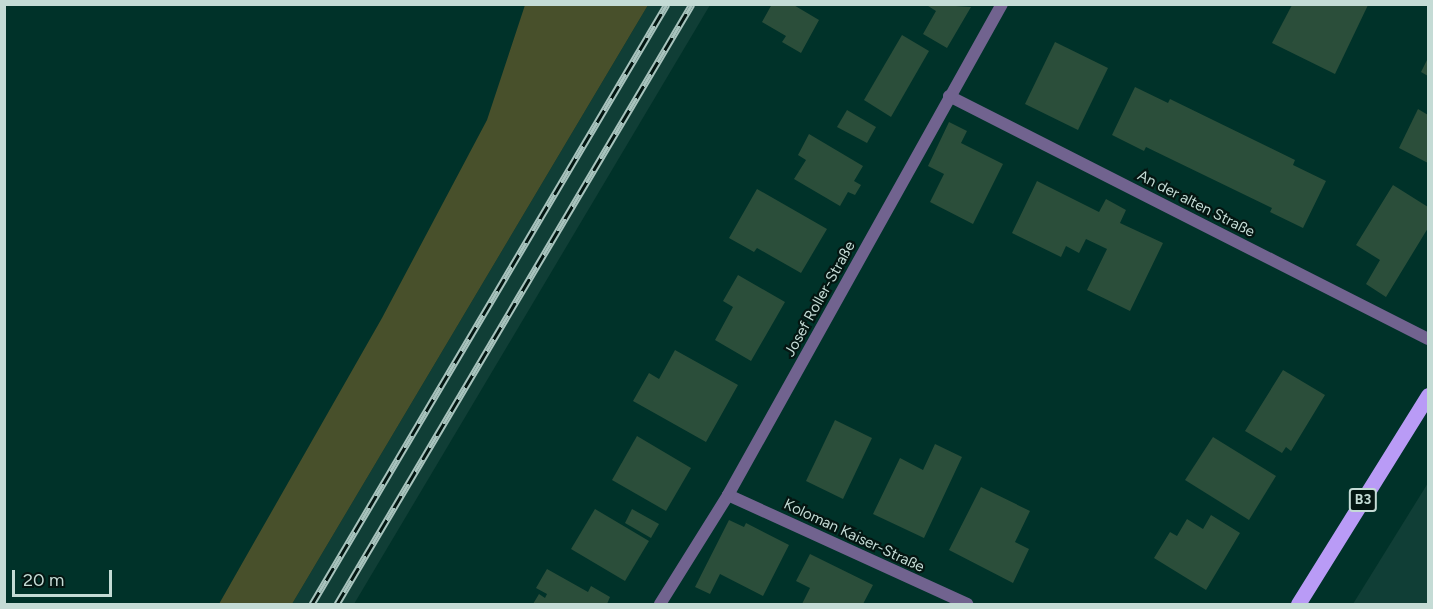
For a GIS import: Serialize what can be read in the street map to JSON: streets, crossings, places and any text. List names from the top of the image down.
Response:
{
  "streets": {
    "main road": ["B3"],
    "street": ["An der alten Straße", "Josef Roller-Straße", "Koloman Kaiser-Straße"]
  },
  "crossings": [
    ["An der alten Straße", "Josef Roller-Straße"],
    ["Josef Roller-Straße", "Koloman Kaiser-Straße"]
  ],
  "scale_bar": "20 m"
}
